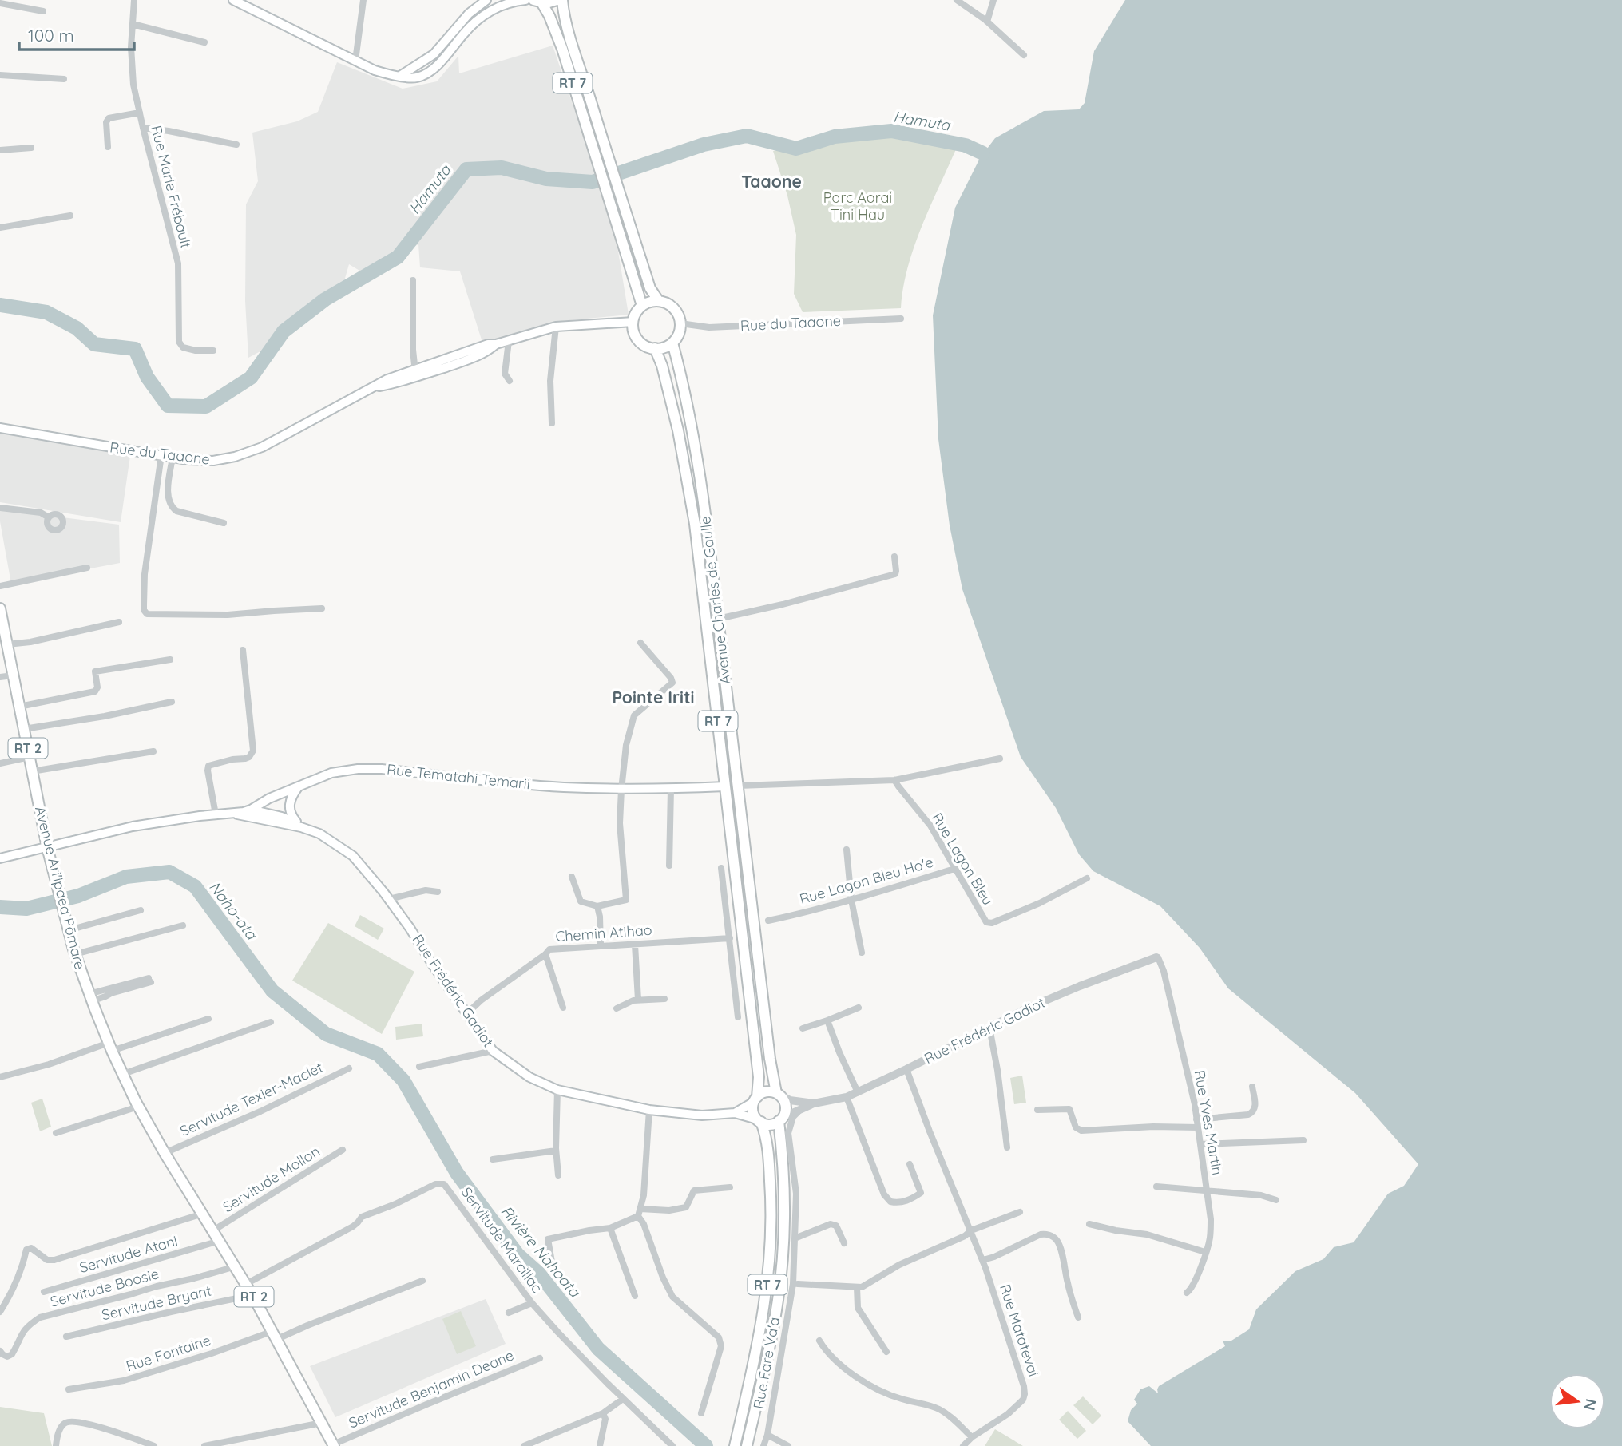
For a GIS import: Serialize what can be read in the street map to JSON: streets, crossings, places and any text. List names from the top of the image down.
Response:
{
  "streets": {
    "main road": [
      "RT 7",
      "Rue du Taaone",
      "Avenue Charles de Gaulle",
      "RT 2",
      "Rue Tematahi Temarii",
      "Avenue Ari'ipaea Pōmare",
      "Rue Frédéric Gadiot"
    ],
    "street": [
      "Rue Marie Frébault",
      "Rue Lagon Bleu",
      "Rue Lagon Bleu Ho'e",
      "Chemin Atihao",
      "Servitude Texier-Maclet",
      "Rue Yves Martin",
      "Servitude Mollon",
      "Servitude Marcillac",
      "Servitude Atani",
      "Servitude Boosie",
      "Servitude Bryant",
      "Rue Matatevai",
      "Rue Fontaine",
      "Rue Fare Va'a",
      "Servitude Benjamin Deane"
    ]
  },
  "crossings": [
    ["RT 7", "Rue du Taaone"],
    ["RT 7", "Avenue Charles de Gaulle"],
    ["RT 7", "Rue Frédéric Gadiot"],
    ["Rue du Taaone", "Avenue Charles de Gaulle"],
    ["Avenue Charles de Gaulle", "Rue Tematahi Temarii"],
    ["Avenue Charles de Gaulle", "Rue Frédéric Gadiot"],
    ["RT 2", "Avenue Ari'ipaea Pōmare"],
    ["RT 2", "Servitude Texier-Maclet"],
    ["RT 2", "Servitude Mollon"],
    ["RT 2", "Servitude Marcillac"],
    ["RT 2", "Servitude Atani"],
    ["RT 2", "Servitude Boosie"],
    ["RT 2", "Servitude Bryant"],
    ["RT 2", "Rue Fontaine"],
    ["RT 2", "Servitude Benjamin Deane"],
    ["Rue Tematahi Temarii", "Avenue Ari'ipaea Pōmare"],
    ["Rue Tematahi Temarii", "Rue Frédéric Gadiot"],
    ["Rue Lagon Bleu", "Rue Lagon Bleu Ho'e"],
    ["Avenue Ari'ipaea Pōmare", "Servitude Texier-Maclet"],
    ["Chemin Atihao", "Rue Frédéric Gadiot"],
    ["Rue Frédéric Gadiot", "Rue Yves Martin"],
    ["Rue Frédéric Gadiot", "Rue Matatevai"],
    ["Rue Frédéric Gadiot", "Rue Fare Va'a"]
  ],
  "districts": ["Taaone", "Pointe Iriti"],
  "water": ["Hamuta", "Naho-ata", "Rivière Nahoata"],
  "parks": ["Parc Aorai Tini Hau"],
  "scale_bar": "100 m",
  "north": "right"
}
